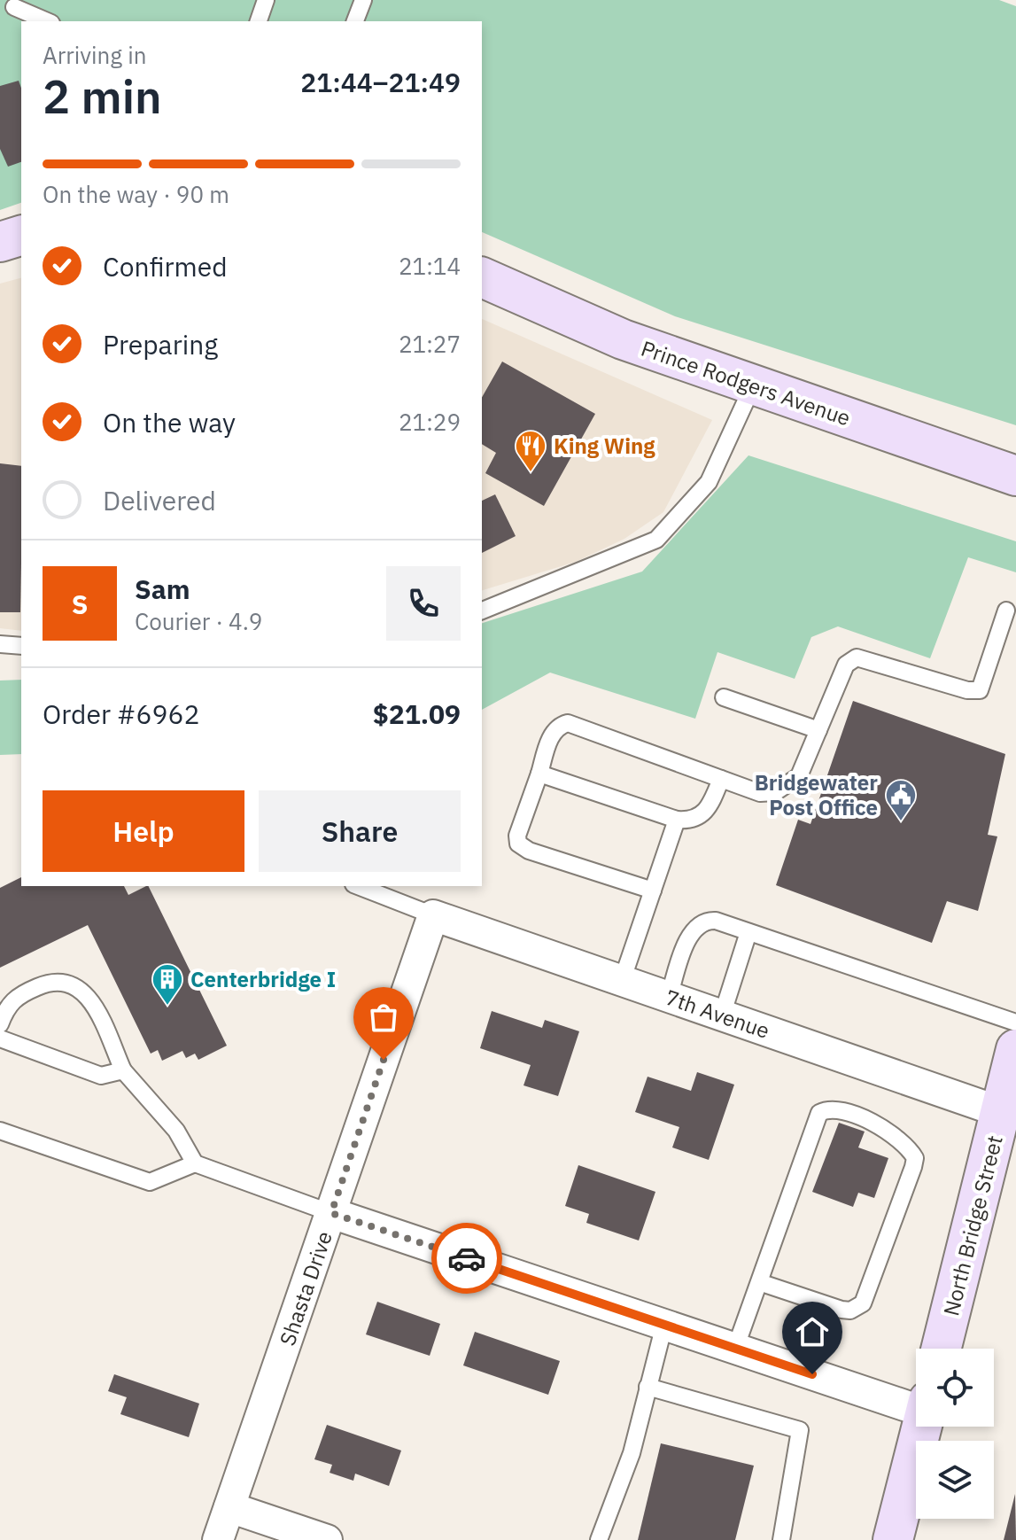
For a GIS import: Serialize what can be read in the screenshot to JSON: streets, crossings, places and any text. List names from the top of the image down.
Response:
{
  "streets": {
    "street": [
      "Prince Rodgers Avenue",
      "7th Avenue",
      "North Bridge Street",
      "Shasta Drive"
    ]
  },
  "crossings": [
    ["7th Avenue", "North Bridge Street"],
    ["7th Avenue", "Shasta Drive"]
  ],
  "places": {
    "restaurant": ["King Wing"],
    "public building": ["Bridgewater Post Office"],
    "building": ["Centerbridge I"]
  },
  "page": {
    "heading": ["2 min", "Arriving in", "21:44–21:49"],
    "panel": [
      "Sam",
      "Courier · 4.9",
      "Order #6962",
      "$21.09"
    ],
    "bar": "On the way · 90 m",
    "list": [
      ["Confirmed", "21:14"],
      ["Preparing", "21:27"],
      ["On the way", "21:29"],
      "Delivered"
    ],
    "round": "S",
    "buttons": ["Help", "Share"]
  }
}
